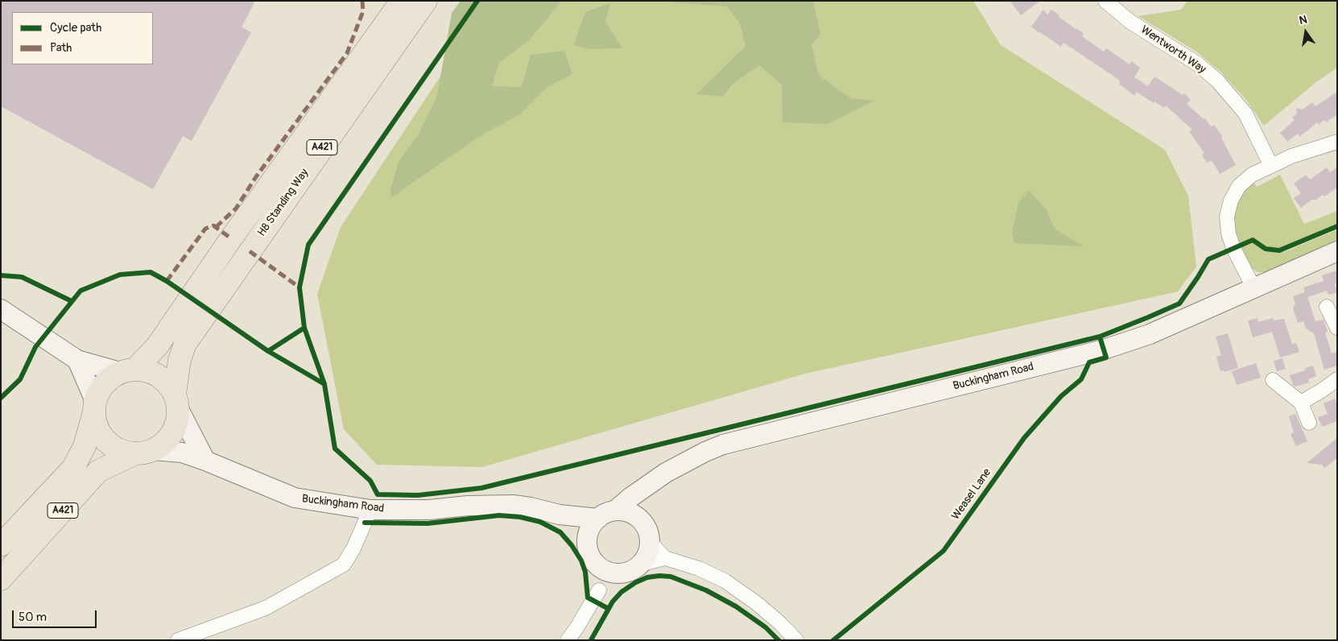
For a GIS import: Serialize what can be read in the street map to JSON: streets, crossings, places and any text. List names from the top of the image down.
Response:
{
  "streets": {
    "highway": ["A421", "H8 Standing Way"],
    "main road": ["Buckingham Road"],
    "street": ["Wentworth Way"],
    "cycle path": ["Weasel Lane"]
  },
  "crossings": [
    ["A421", "H8 Standing Way"],
    ["A421", "Buckingham Road"],
    ["H8 Standing Way", "Buckingham Road"]
  ],
  "legend": ["Cycle path", "Path"],
  "scale_bar": "50 m",
  "north": "top"
}
